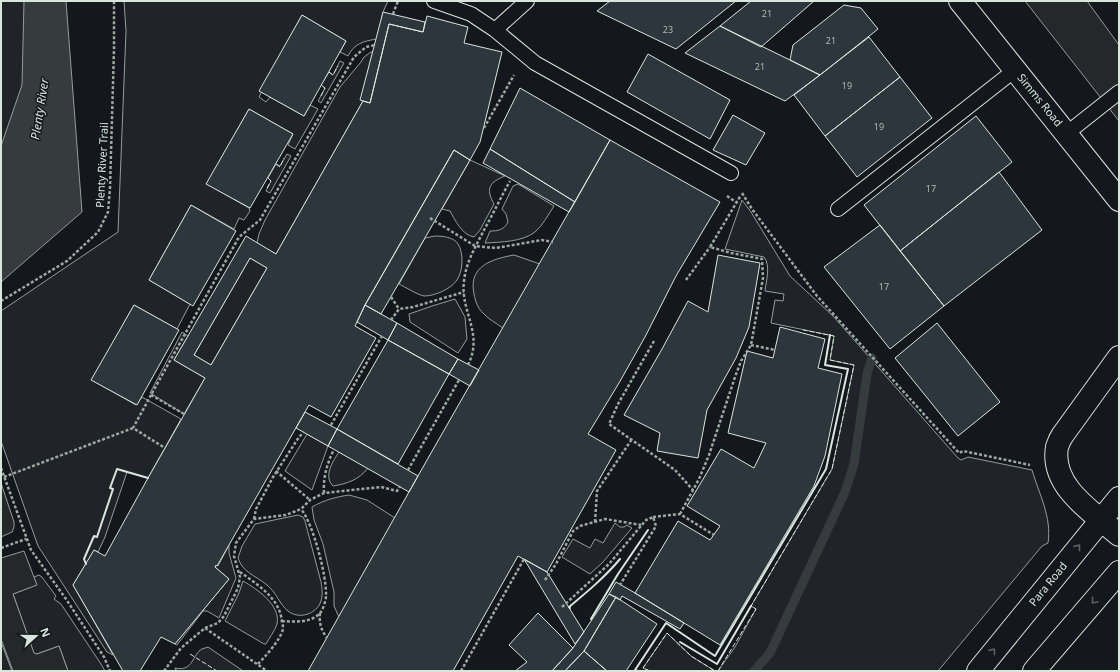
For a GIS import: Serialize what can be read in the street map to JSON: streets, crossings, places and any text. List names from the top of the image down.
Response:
{
  "streets": {
    "street": ["Simms Road", "Para Road"],
    "path": ["Plenty River Trail"]
  },
  "water": ["Plenty River"],
  "house_numbers": [
    "21",
    "23",
    "21",
    "21",
    "19",
    "19",
    "17",
    "17"
  ],
  "north": "right"
}
